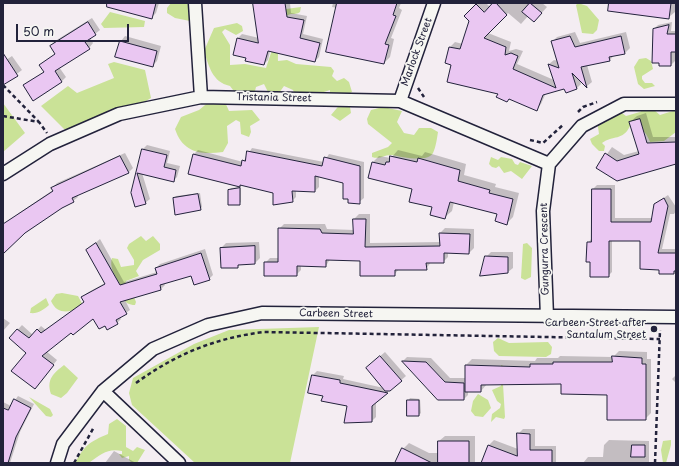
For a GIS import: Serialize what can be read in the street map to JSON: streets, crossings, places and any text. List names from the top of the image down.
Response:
{
  "streets": {
    "street": [
      "Marlock Street",
      "Tristania Street",
      "Gungurra Crescent",
      "Carbeen Street"
    ]
  },
  "crossings": [
    ["Marlock Street", "Tristania Street"],
    ["Tristania Street", "Gungurra Crescent"],
    ["Gungurra Crescent", "Carbeen Street"]
  ],
  "places": ["Carbeen Street after Santalum Street"],
  "scale_bar": "50 m"
}
